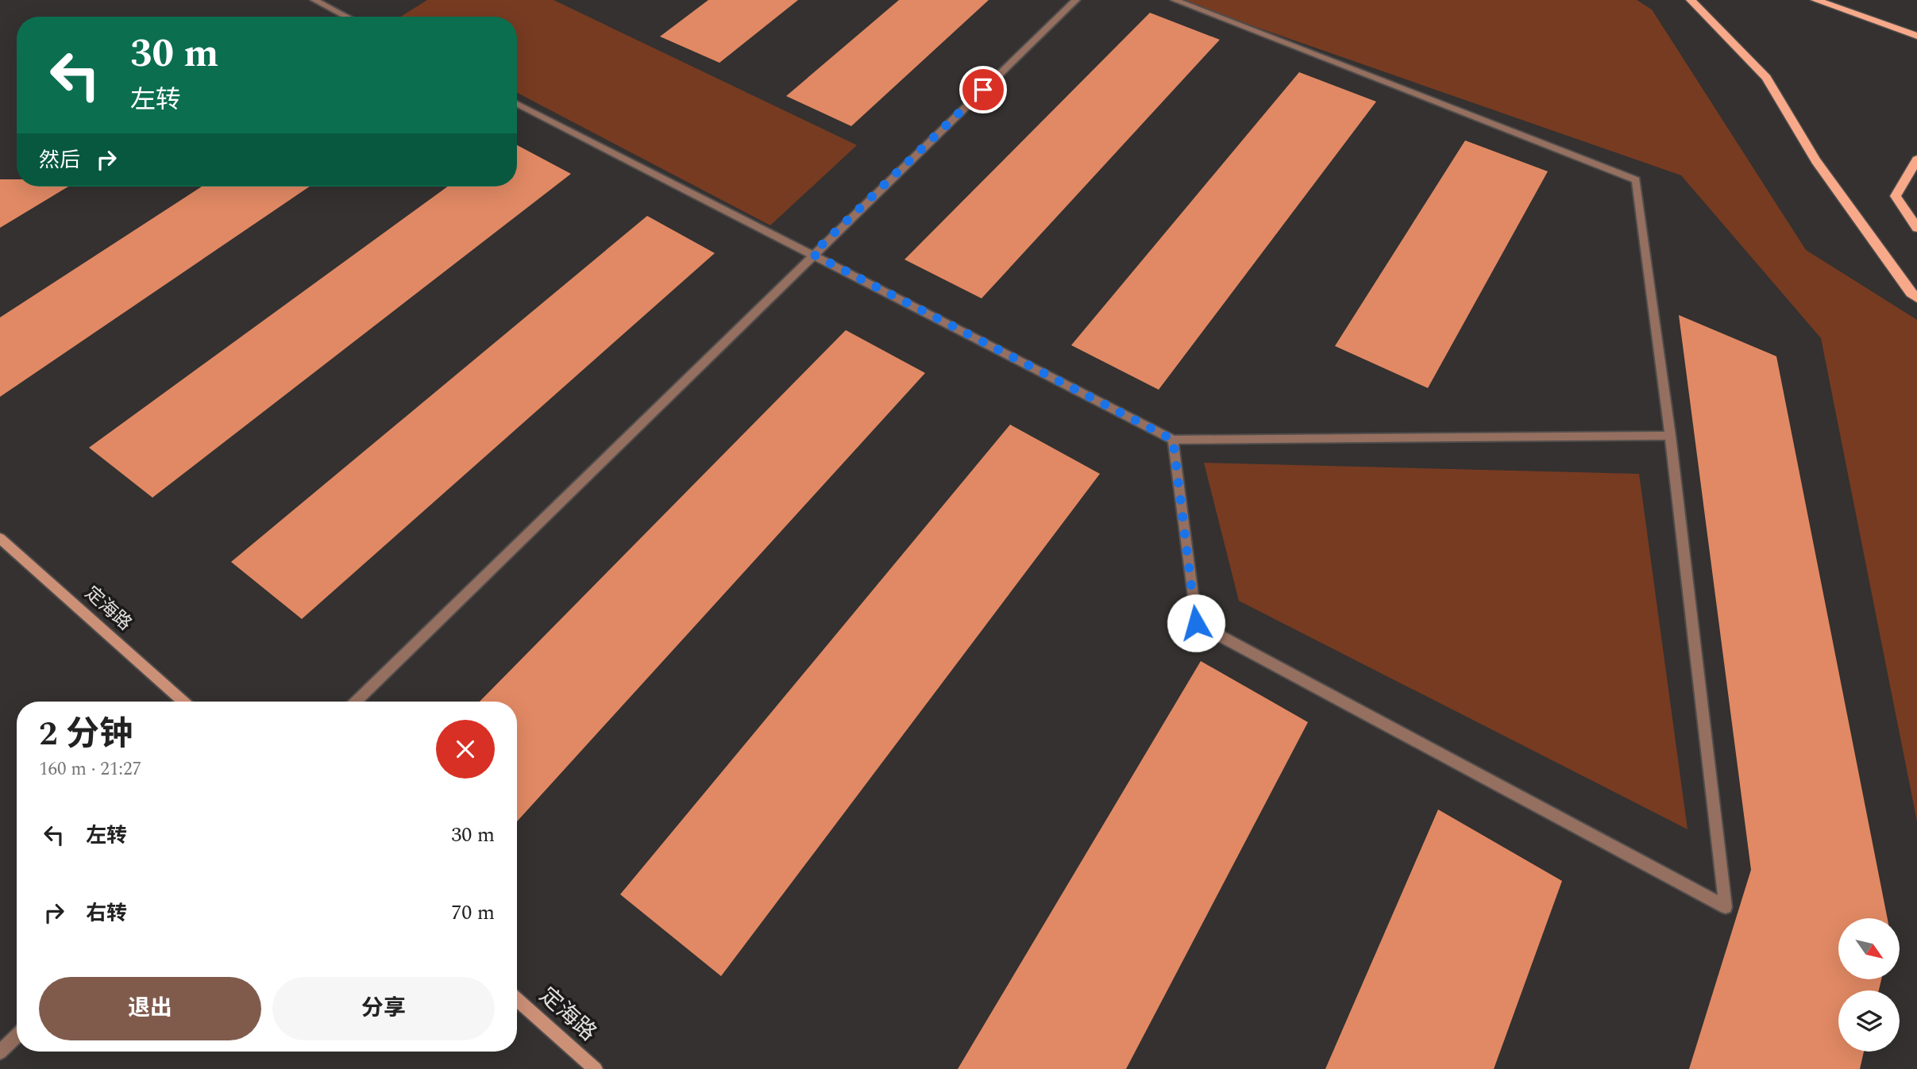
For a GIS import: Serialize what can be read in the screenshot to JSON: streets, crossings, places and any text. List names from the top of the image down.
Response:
{
  "streets": {
    "street": ["定海路"]
  },
  "north": "bottom right",
  "page": {
    "turn": ["30 m", "左转"],
    "then": "然后",
    "heading": ["2 分钟", "160 m · 21:27"],
    "list": [
      {
        "name": "左转",
        "value": "30 m"
      },
      {
        "name": "右转",
        "value": "70 m"
      }
    ],
    "buttons": ["退出", "分享"]
  }
}
